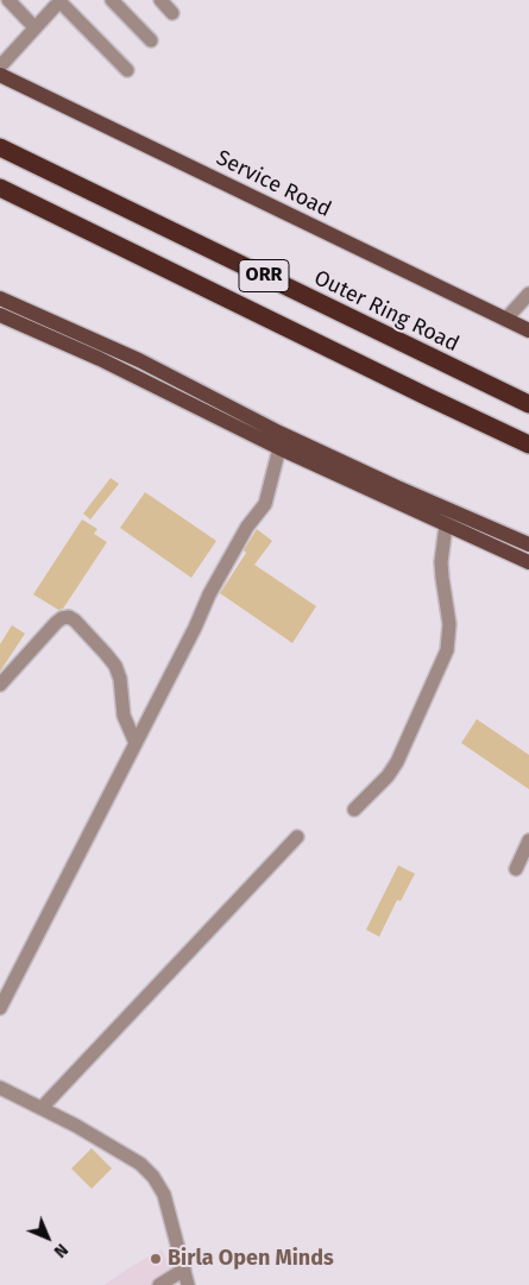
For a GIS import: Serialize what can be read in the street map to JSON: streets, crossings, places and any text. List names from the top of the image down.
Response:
{
  "streets": {
    "highway": ["ORR", "Outer Ring Road"],
    "main road": ["Service Road"]
  },
  "places": ["Birla Open Minds"],
  "north": "bottom right"
}
